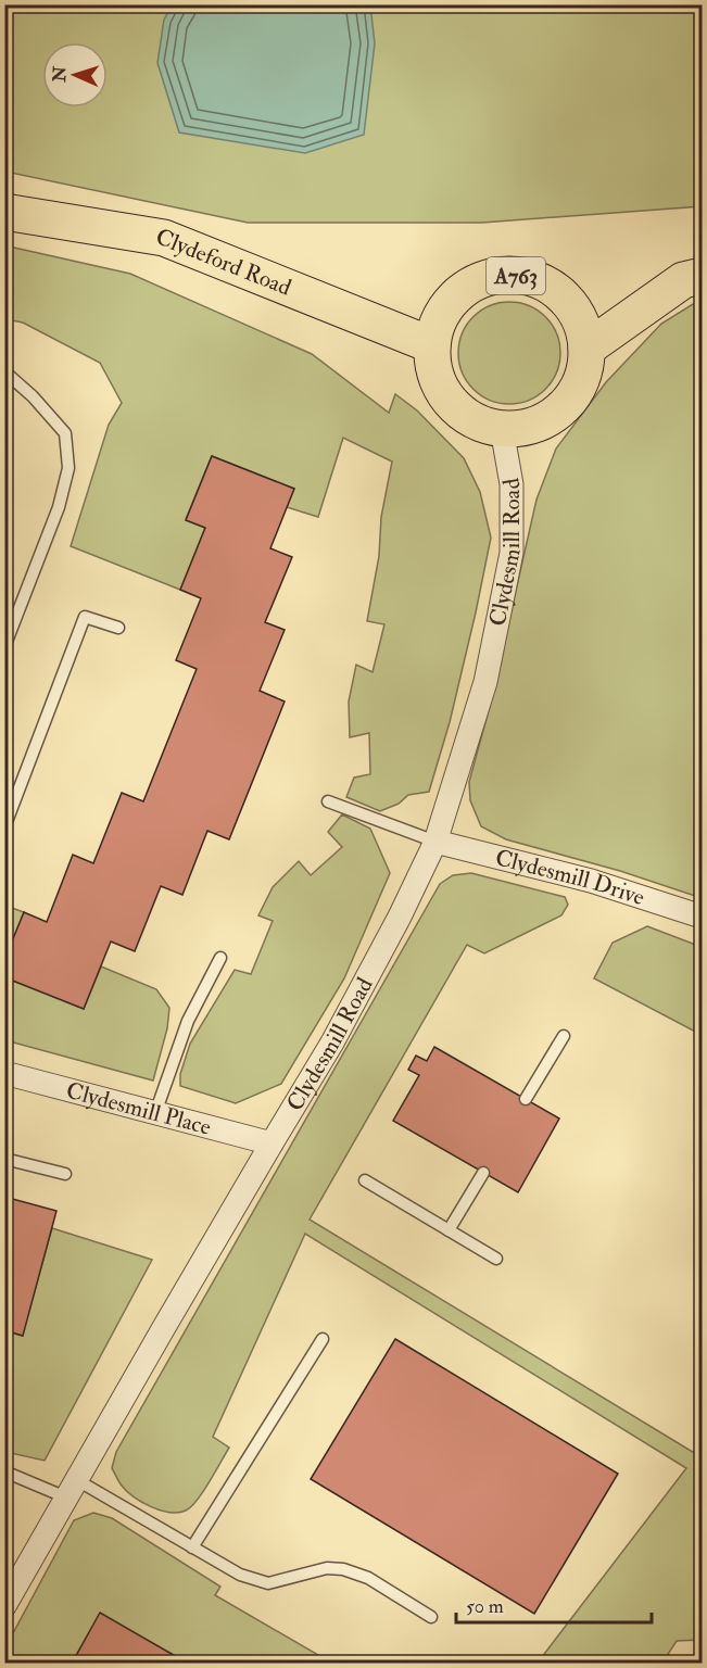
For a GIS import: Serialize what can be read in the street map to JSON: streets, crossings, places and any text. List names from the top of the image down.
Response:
{
  "streets": {
    "main road": ["Clydeford Road", "A763"],
    "street": ["Clydesmill Road", "Clydesmill Drive", "Clydesmill Place"]
  },
  "crossings": [
    ["Clydeford Road", "A763"],
    ["Clydeford Road", "Clydesmill Road"],
    ["A763", "Clydesmill Road"],
    ["Clydesmill Road", "Clydesmill Drive"],
    ["Clydesmill Road", "Clydesmill Place"]
  ],
  "scale_bar": "50 m",
  "north": "left"
}
